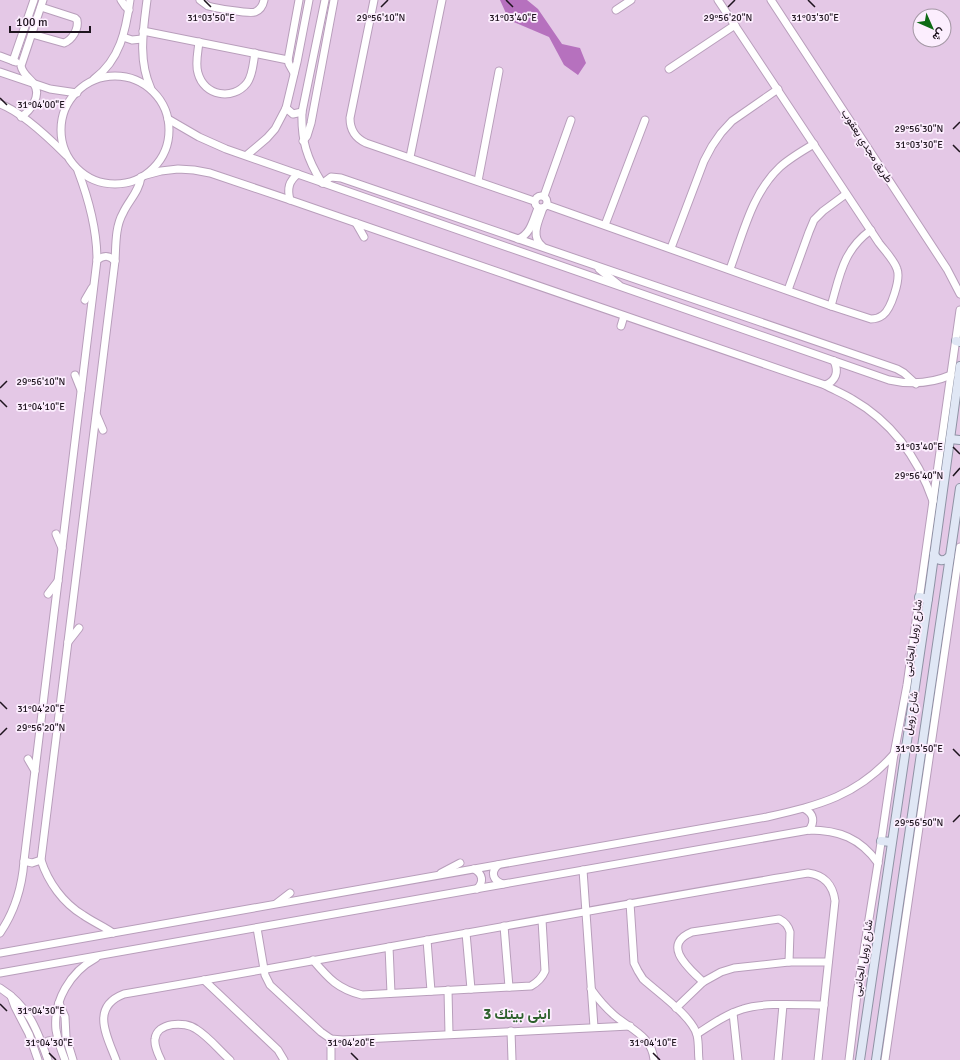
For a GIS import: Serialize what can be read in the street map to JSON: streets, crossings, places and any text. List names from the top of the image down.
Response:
{
  "streets": {
    "main road": ["شارع زويل"],
    "street": ["طريق مجدي يعقوب", "شارع زويل الجانبى"]
  },
  "districts": ["ابنى بيتك 3"],
  "scale_bar": "100 m",
  "north": "bottom right",
  "coordinates": [
    "31°03'50\"E",
    "29°56'10\"N",
    "31°03'40\"E",
    "29°56'20\"N",
    "31°03'30\"E",
    "31°04'00\"E",
    "29°56'30\"N",
    "31°04'10\"E",
    "29°56'40\"N",
    "31°04'20\"E",
    "29°56'50\"N",
    "31°04'30\"E"
  ]
}
